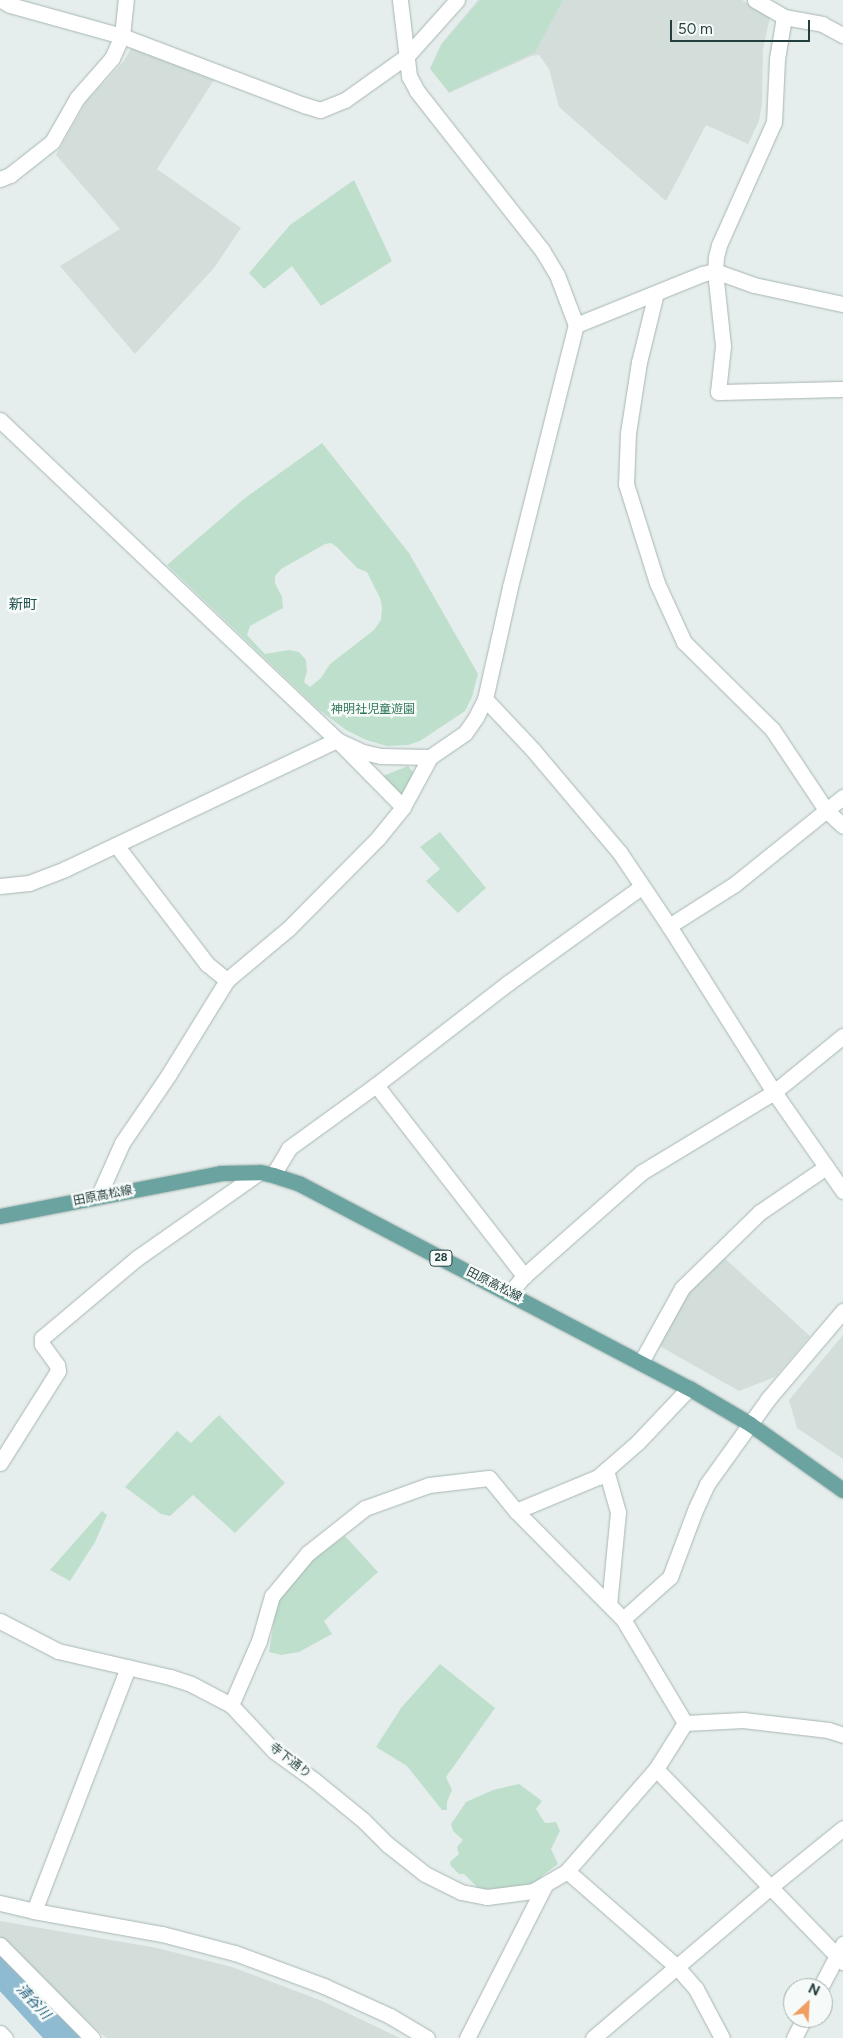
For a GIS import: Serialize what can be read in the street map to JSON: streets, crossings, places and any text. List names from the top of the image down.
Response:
{
  "streets": {
    "main road": ["田原高松線", "28"],
    "street": ["寺下通り"]
  },
  "districts": ["新町"],
  "water": ["清谷川"],
  "parks": ["神明社児童遊園"],
  "scale_bar": "50 m",
  "north": "top right"
}
